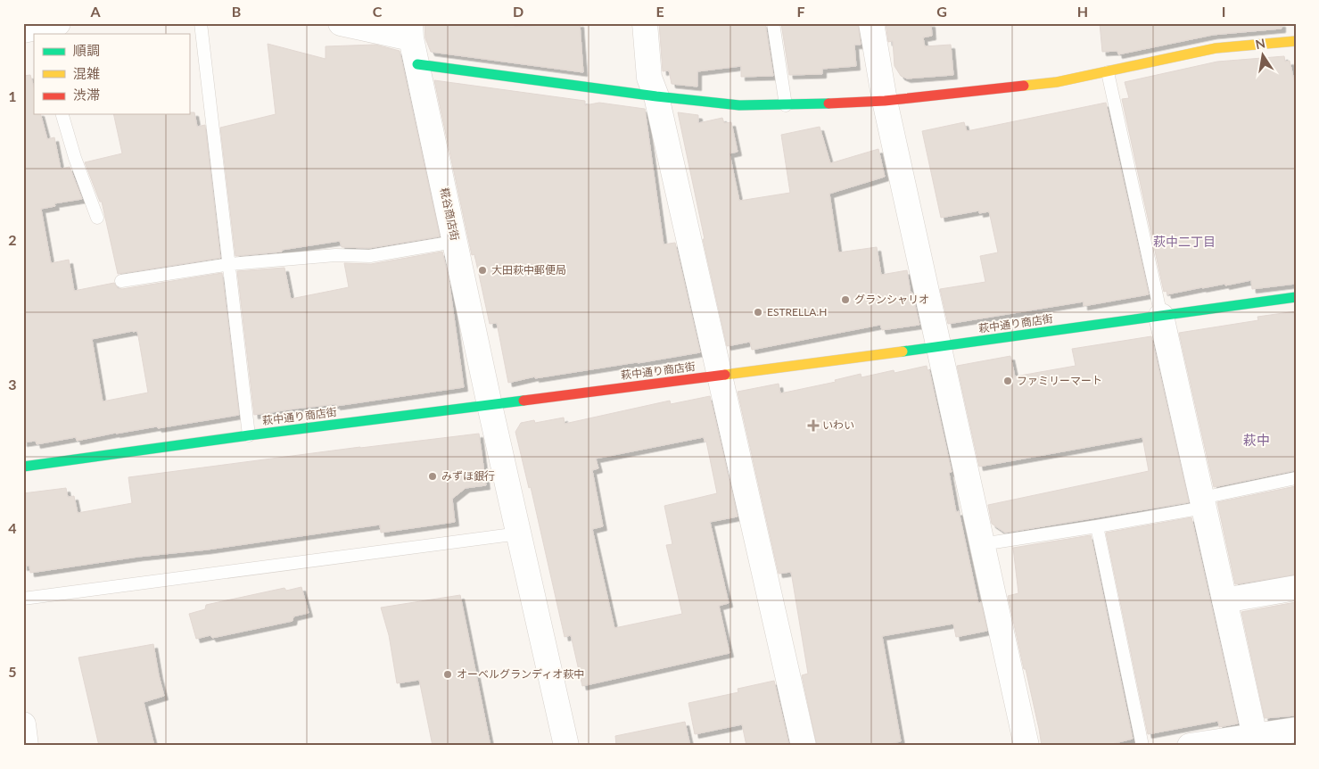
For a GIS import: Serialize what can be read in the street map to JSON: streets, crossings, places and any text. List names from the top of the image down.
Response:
{
  "streets": {
    "street": ["糀谷商店街", "萩中通り商店街"]
  },
  "crossings": [
    ["糀谷商店街", "萩中通り商店街"]
  ],
  "districts": ["萩中二丁目", "萩中"],
  "places": {
    "other": [
      "大田萩中郵便局",
      "グランシャリオ",
      "ESTRELLA.H",
      "ファミリーマート",
      "みずほ銀行",
      "オーベルグランディオ萩中"
    ],
    "health": ["いわい"]
  },
  "legend": ["順調", "混雑", "渋滞"],
  "north": "top",
  "grid": {
    "columns": [
      "A",
      "B",
      "C",
      "D",
      "E",
      "F",
      "G",
      "H",
      "I"
    ],
    "rows": [
      "1",
      "2",
      "3",
      "4",
      "5"
    ]
  }
}
